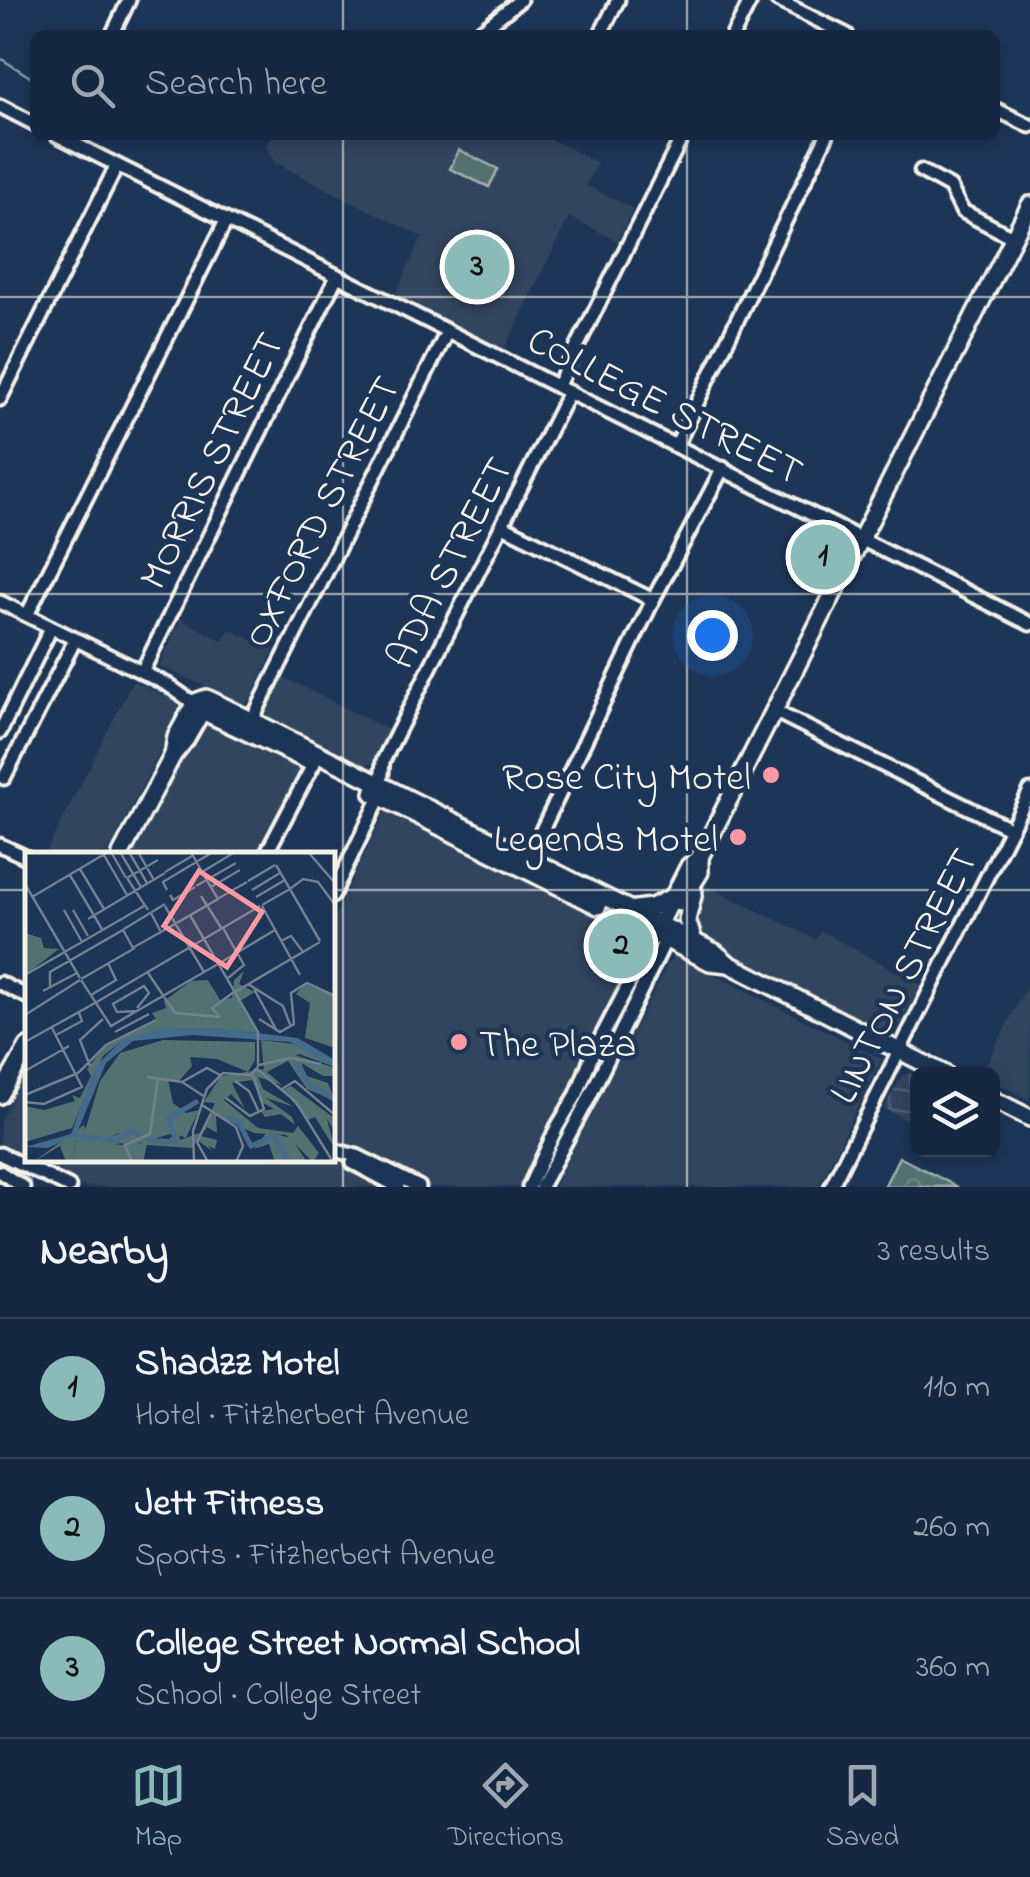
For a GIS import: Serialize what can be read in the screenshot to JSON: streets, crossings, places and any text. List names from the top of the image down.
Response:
{
  "streets": {
    "street": [
      "COLLEGE STREET",
      "MORRIS STREET",
      "OXFORD STREET",
      "ADA STREET",
      "LINTON STREET"
    ]
  },
  "crossings": [
    ["COLLEGE STREET", "MORRIS STREET"],
    ["COLLEGE STREET", "OXFORD STREET"],
    ["COLLEGE STREET", "ADA STREET"]
  ],
  "places": ["Rose City Motel", "Legends Motel", "The Plaza"],
  "page": {
    "search": "Search here",
    "pins": ["3", "1", "2"],
    "heading": ["Nearby", "3 results"],
    "list": [
      {
        "mark": "1",
        "name": "Shadzz Motel",
        "note": "Hotel · Fitzherbert Avenue",
        "value": "110 m"
      },
      {
        "mark": "2",
        "name": "Jett Fitness",
        "note": "Sports · Fitzherbert Avenue",
        "value": "260 m"
      },
      {
        "mark": "3",
        "name": "College Street Normal School",
        "note": "School · College Street",
        "value": "360 m"
      }
    ],
    "nav": ["Map", "Directions", "Saved"]
  }
}
